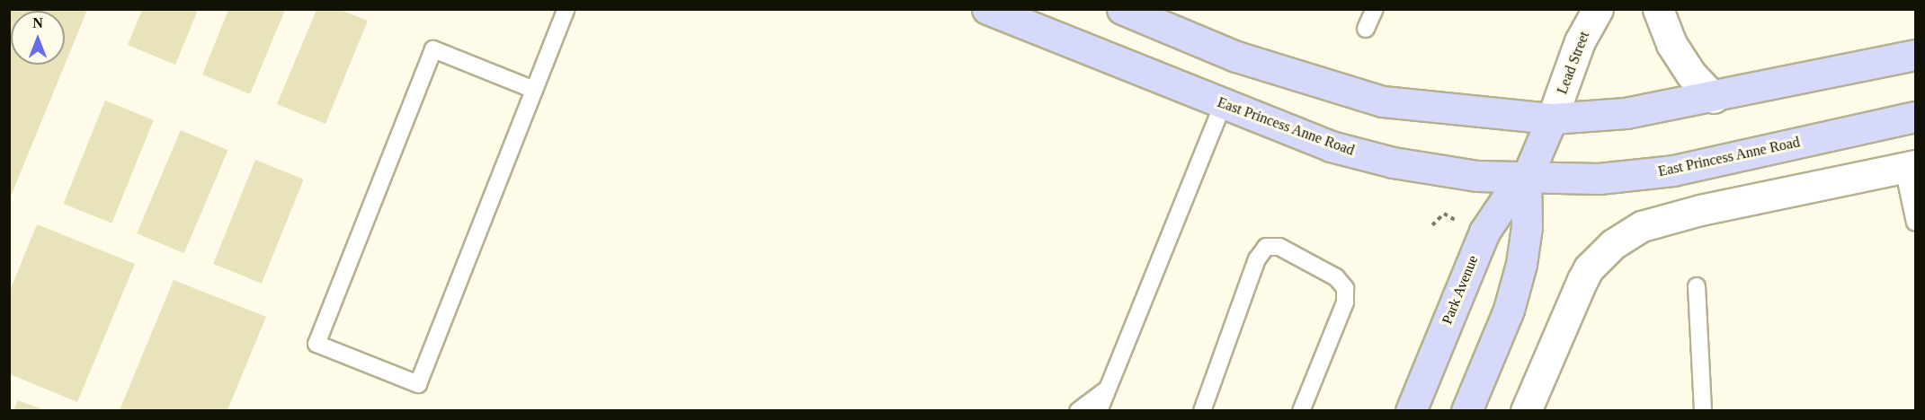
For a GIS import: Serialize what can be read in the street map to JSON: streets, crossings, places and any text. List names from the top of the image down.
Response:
{
  "streets": {
    "main road": ["East Princess Anne Road", "Park Avenue"],
    "street": ["Lead Street"]
  },
  "crossings": [
    ["Lead Street", "Park Avenue"],
    ["East Princess Anne Road", "Park Avenue"]
  ],
  "north": "top"
}
